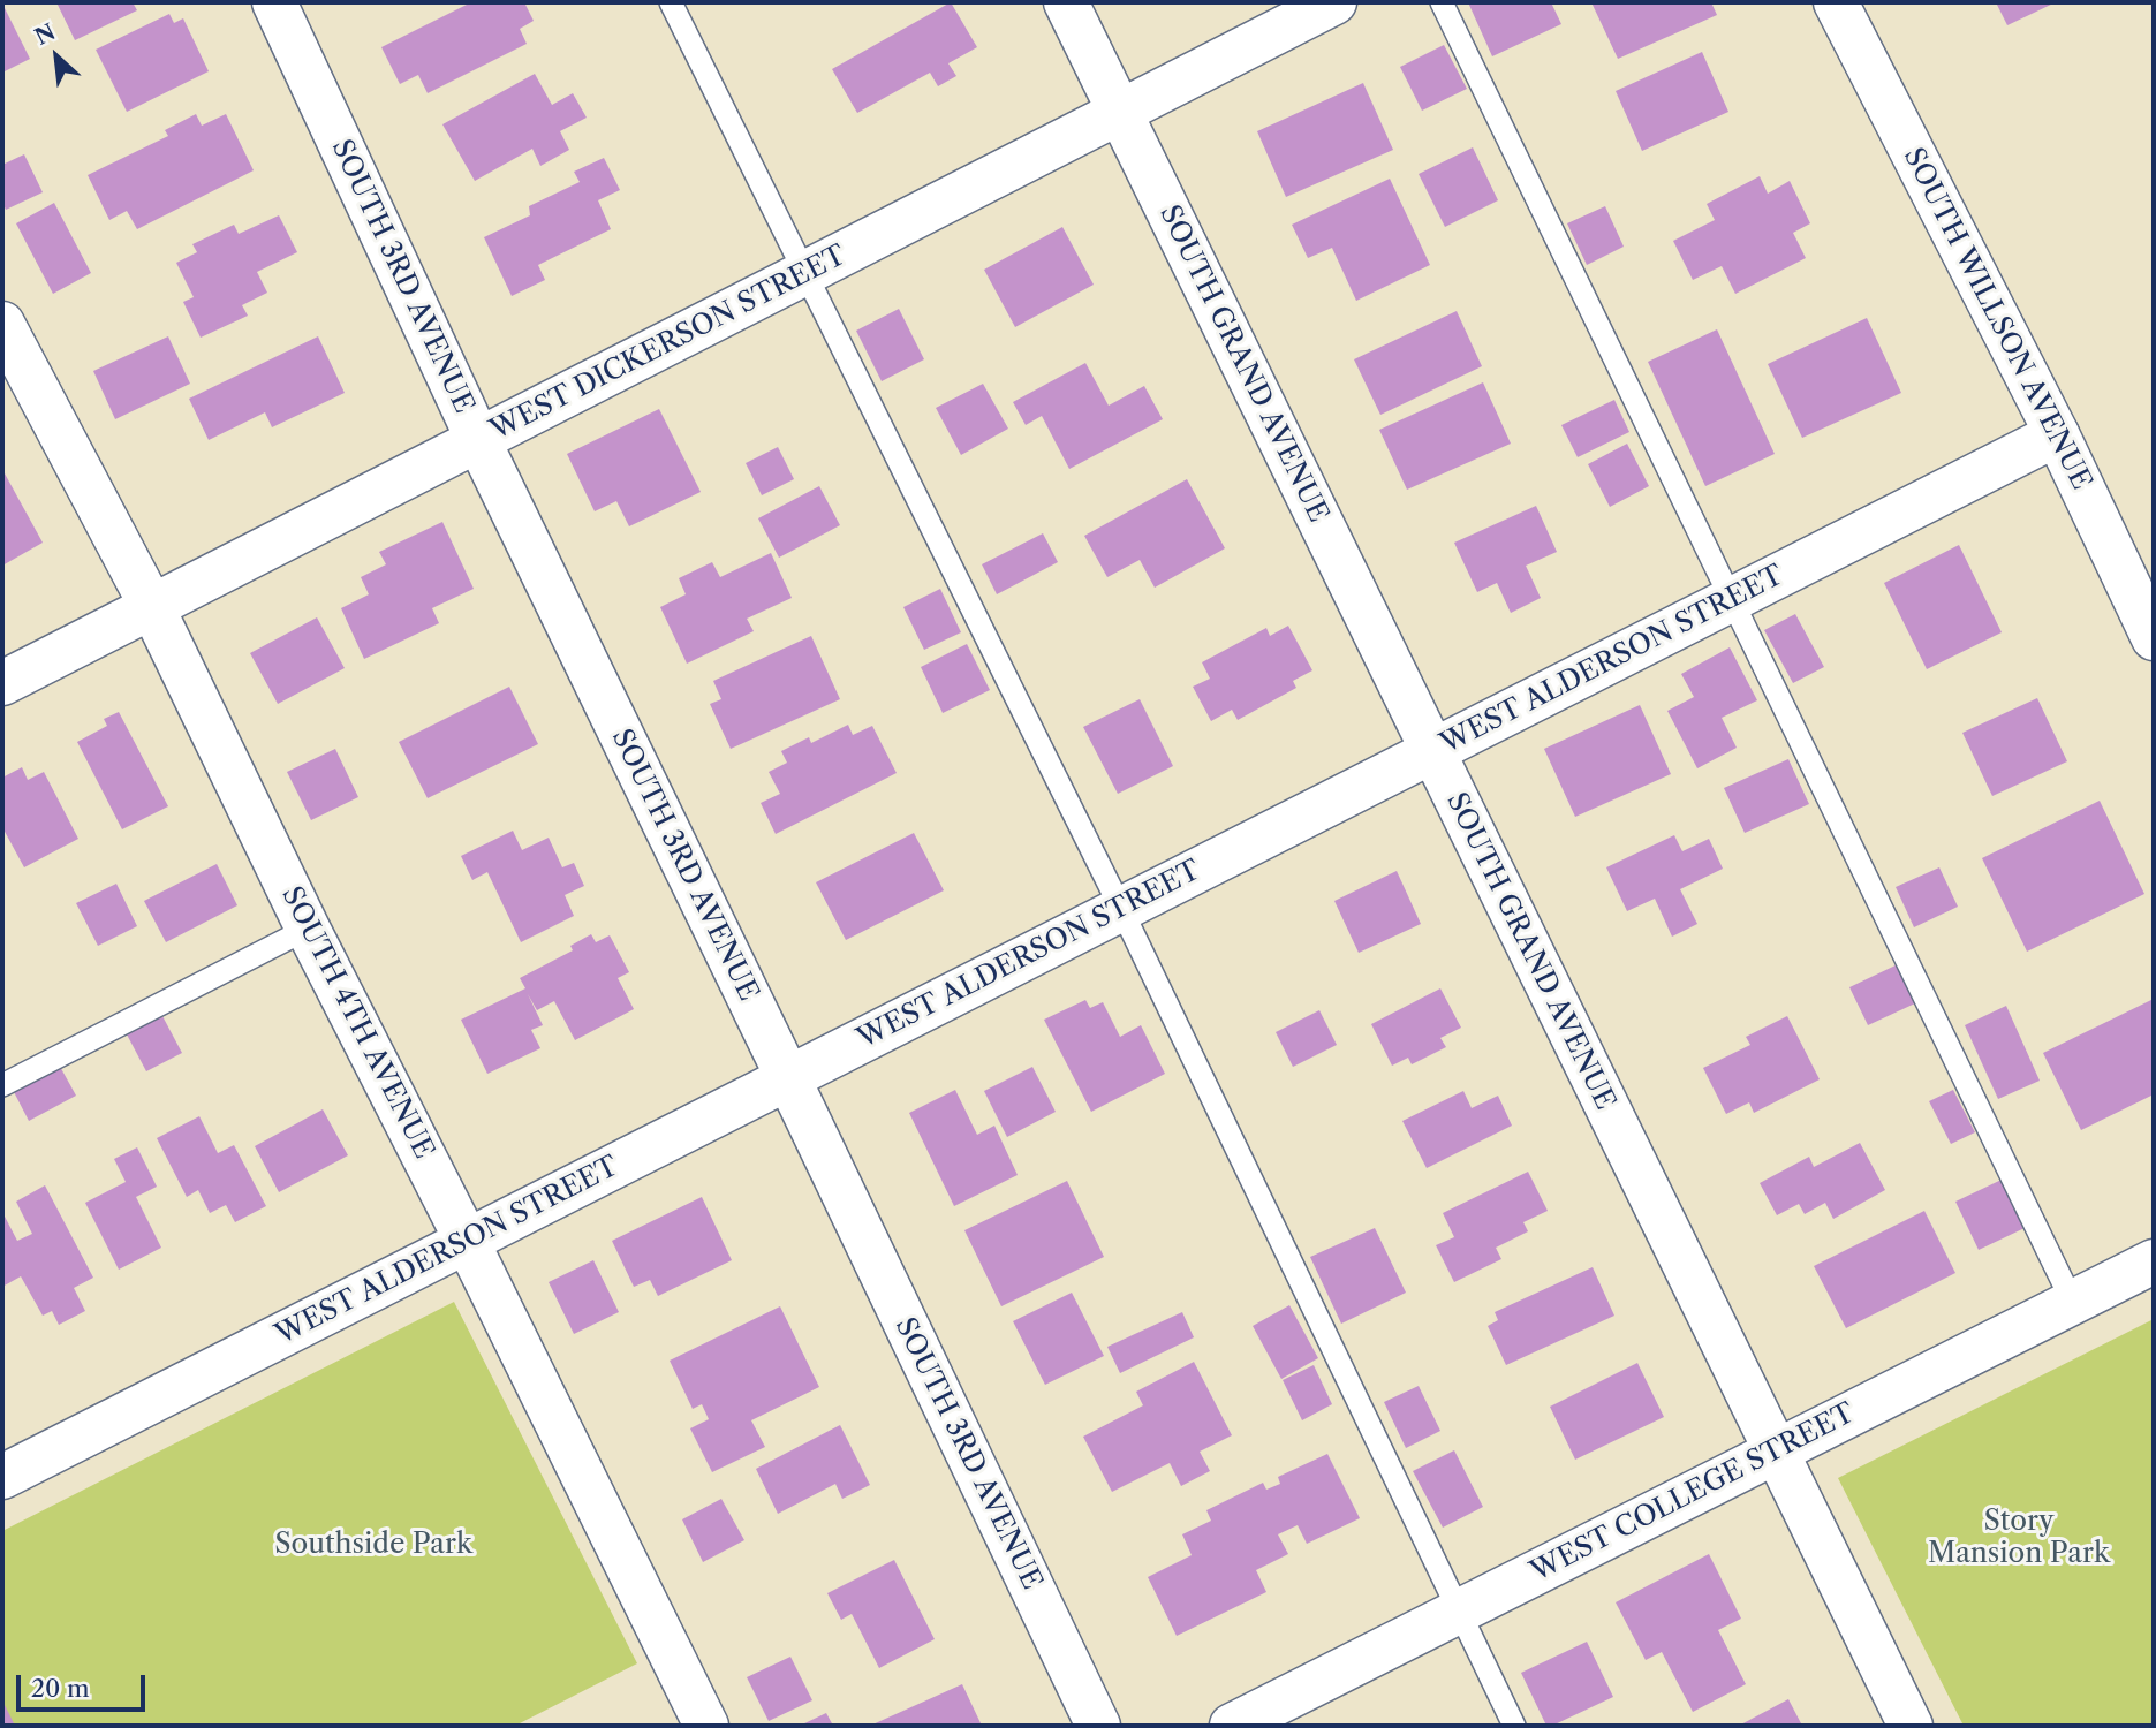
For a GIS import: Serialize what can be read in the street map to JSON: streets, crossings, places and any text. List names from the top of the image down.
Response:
{
  "streets": {
    "street": [
      "SOUTH 3RD AVENUE",
      "SOUTH WILLSON AVENUE",
      "WEST DICKERSON STREET",
      "SOUTH GRAND AVENUE",
      "WEST ALDERSON STREET",
      "SOUTH 4TH AVENUE",
      "WEST COLLEGE STREET"
    ]
  },
  "crossings": [
    ["SOUTH 3RD AVENUE", "WEST DICKERSON STREET"],
    ["SOUTH 3RD AVENUE", "WEST ALDERSON STREET"],
    ["SOUTH WILLSON AVENUE", "WEST ALDERSON STREET"],
    ["WEST DICKERSON STREET", "SOUTH GRAND AVENUE"],
    ["WEST DICKERSON STREET", "SOUTH 4TH AVENUE"],
    ["SOUTH GRAND AVENUE", "WEST ALDERSON STREET"],
    ["SOUTH GRAND AVENUE", "WEST COLLEGE STREET"],
    ["WEST ALDERSON STREET", "SOUTH 4TH AVENUE"]
  ],
  "parks": ["Story Mansion Park", "Southside Park"],
  "scale_bar": "20 m",
  "north": "top left"
}
